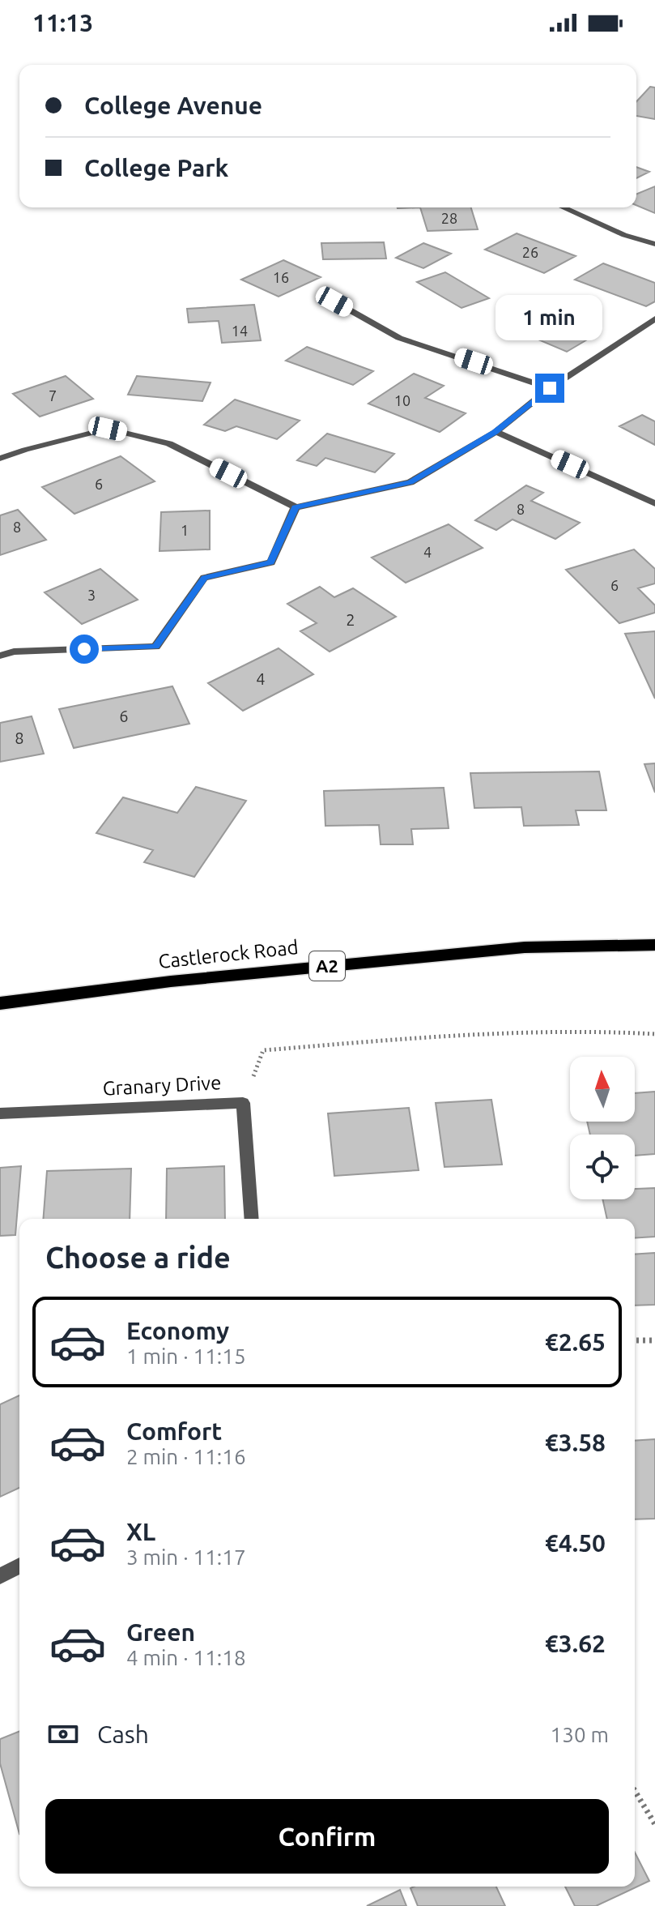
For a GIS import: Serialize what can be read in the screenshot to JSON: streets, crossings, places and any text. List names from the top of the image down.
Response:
{
  "streets": {
    "main road": ["Castlerock Road", "A2"],
    "street": ["Granary Drive"]
  },
  "house_numbers": [
    "28",
    "26",
    "16",
    "14",
    "7",
    "10",
    "6",
    "8",
    "8",
    "1",
    "4",
    "6",
    "3",
    "2",
    "4",
    "6",
    "8"
  ],
  "north": "top",
  "page": {
    "status": "11:13",
    "banner": ["College Avenue", "College Park"],
    "bubble": "1 min",
    "heading": "Choose a ride",
    "list": [
      {
        "name": "Economy",
        "note": "1 min · 11:15",
        "value": "€2.65"
      },
      {
        "name": "Comfort",
        "note": "2 min · 11:16",
        "value": "€3.58"
      },
      {
        "name": "XL",
        "note": "3 min · 11:17",
        "value": "€4.50"
      },
      {
        "name": "Green",
        "note": "4 min · 11:18",
        "value": "€3.62"
      }
    ],
    "pay": ["Cash", "130 m"],
    "buttons": "Confirm"
  }
}
